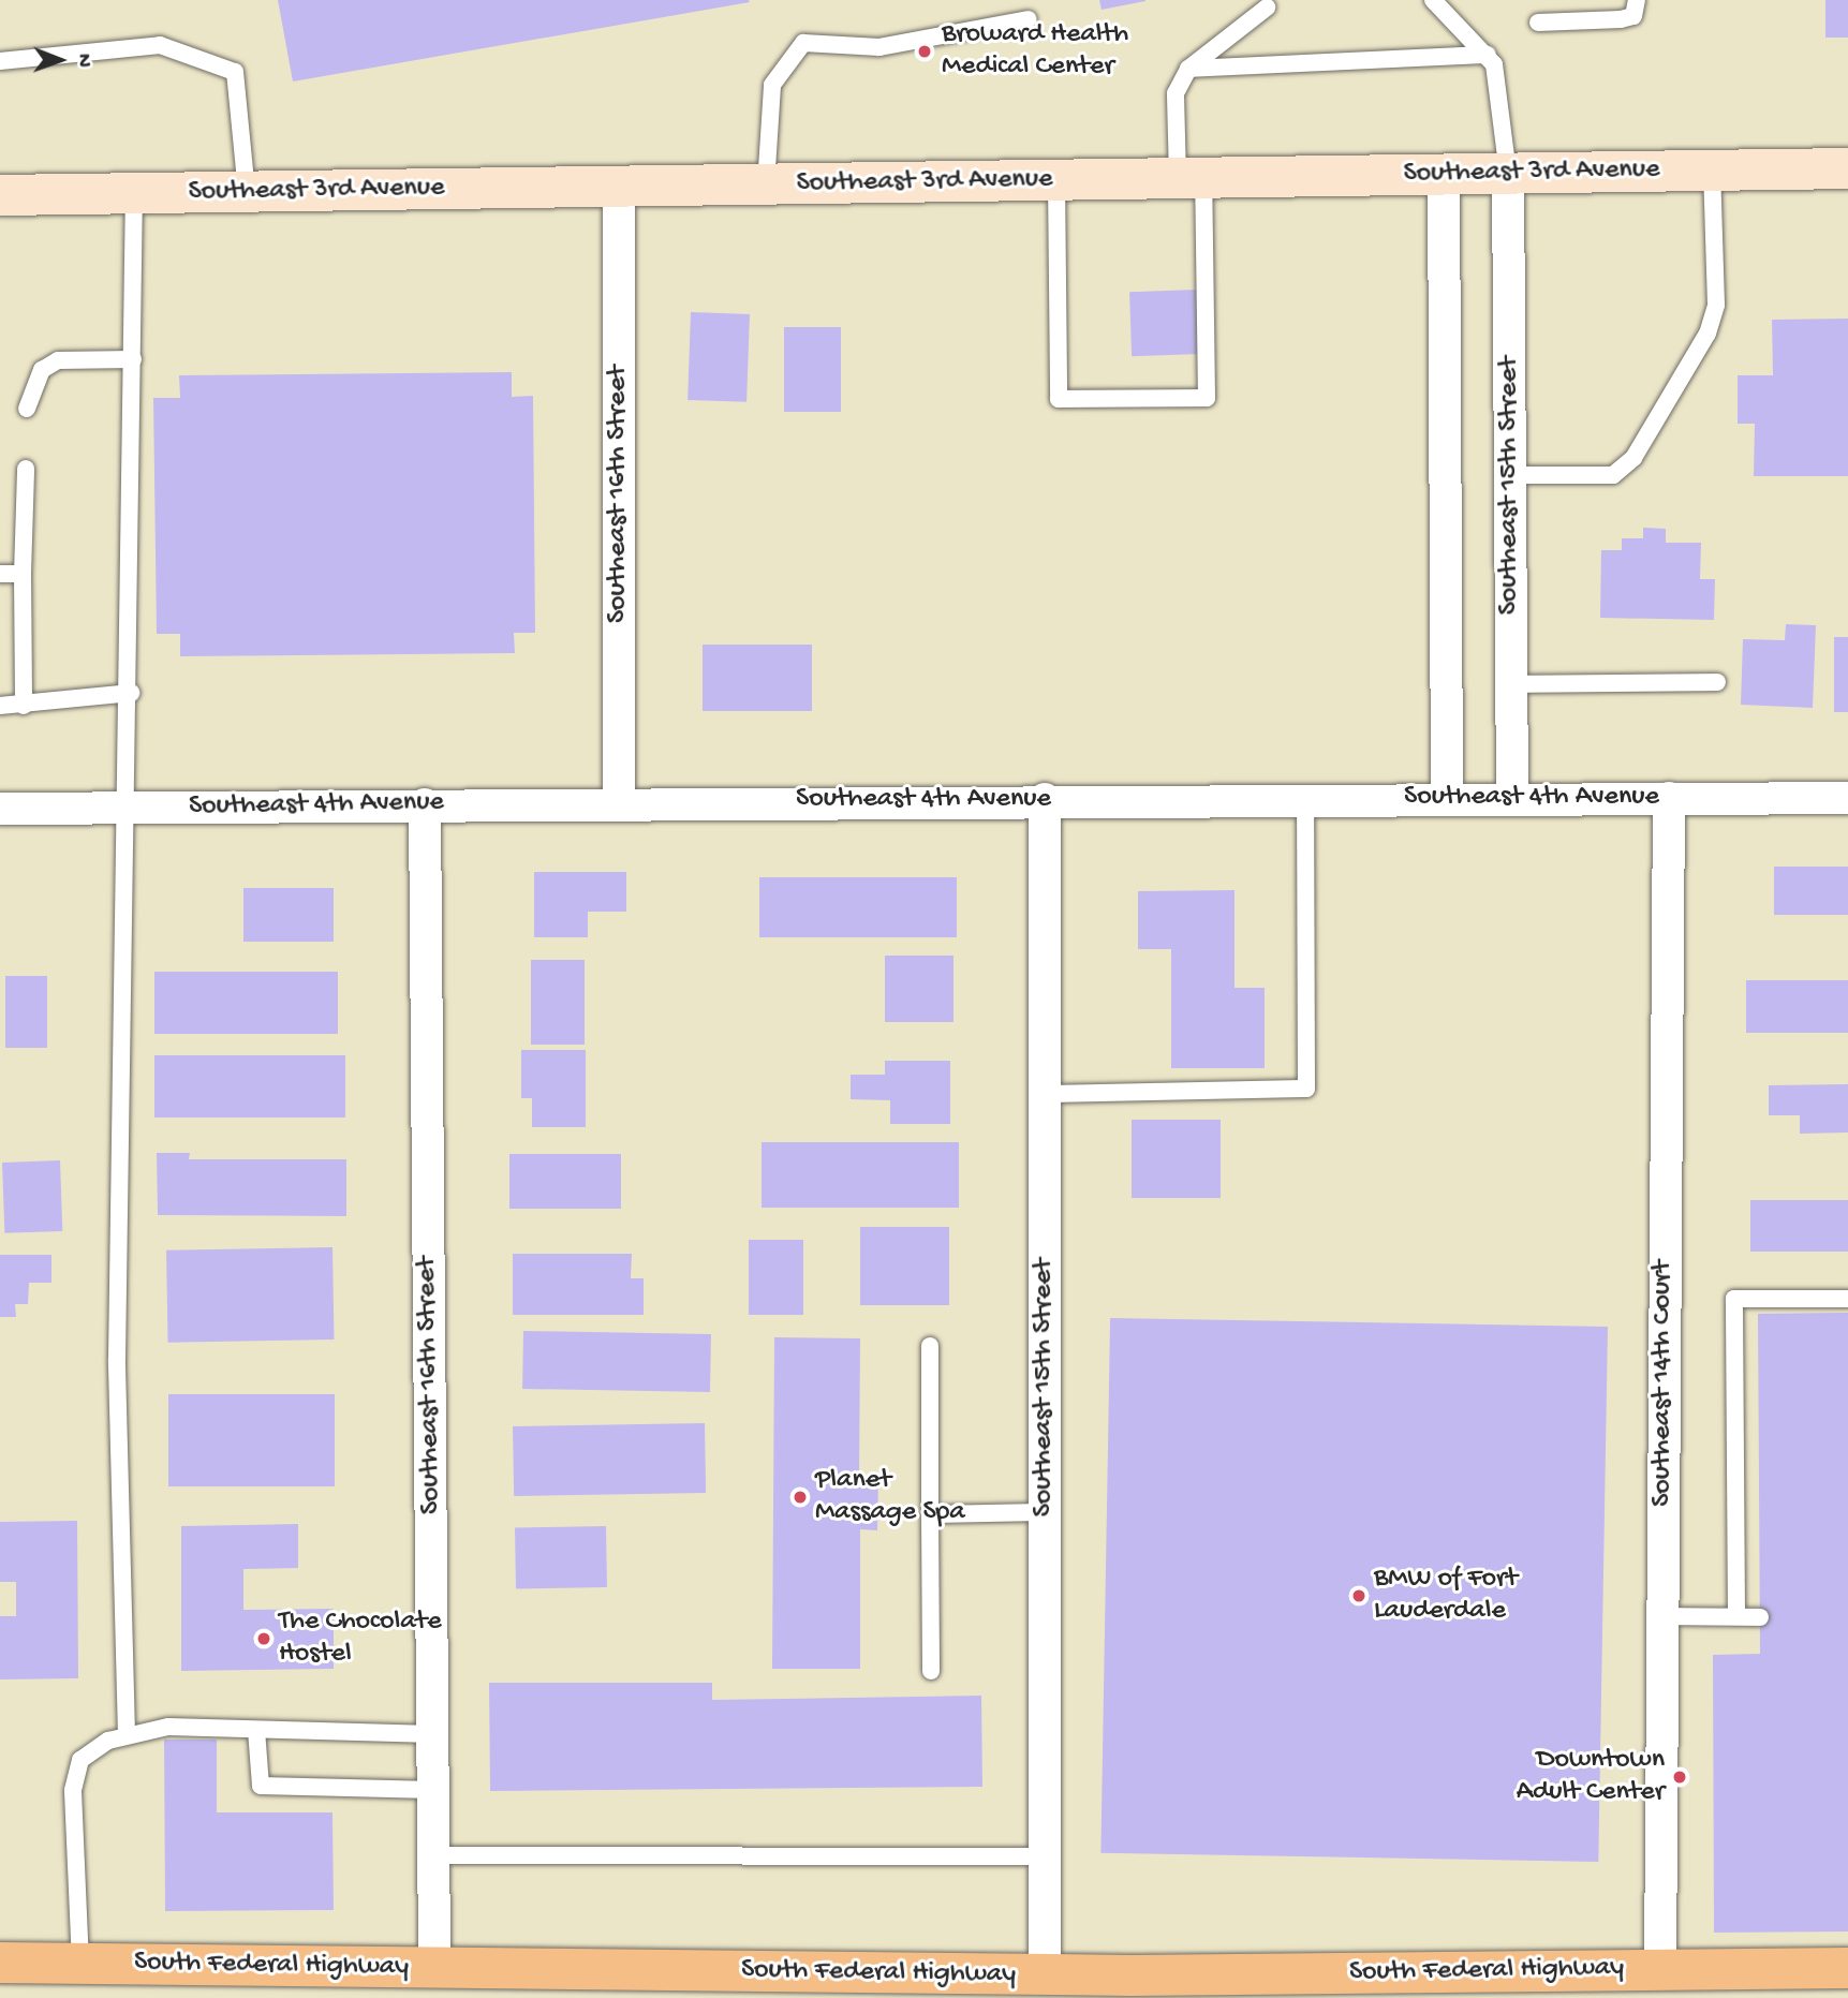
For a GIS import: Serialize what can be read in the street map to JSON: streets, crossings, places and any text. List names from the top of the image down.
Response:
{
  "streets": {
    "main road": ["Southeast 3rd Avenue", "South Federal Highway"],
    "street": [
      "Southeast 15th Street",
      "Southeast 16th Street",
      "Southeast 4th Avenue",
      "Southeast 14th Court"
    ]
  },
  "crossings": [
    ["Southeast 3rd Avenue", "Southeast 15th Street"],
    ["Southeast 3rd Avenue", "Southeast 16th Street"],
    ["Southeast 15th Street", "Southeast 4th Avenue"],
    ["Southeast 15th Street", "South Federal Highway"],
    ["Southeast 16th Street", "Southeast 4th Avenue"],
    ["Southeast 16th Street", "South Federal Highway"],
    ["Southeast 4th Avenue", "Southeast 14th Court"],
    ["Southeast 14th Court", "South Federal Highway"]
  ],
  "places": [
    "Broward Health Medical Center",
    "Planet Massage Spa",
    "BMW of Fort Lauderdale",
    "The Chocolate Hostel",
    "Downtown Adult Center"
  ],
  "north": "right"
}
